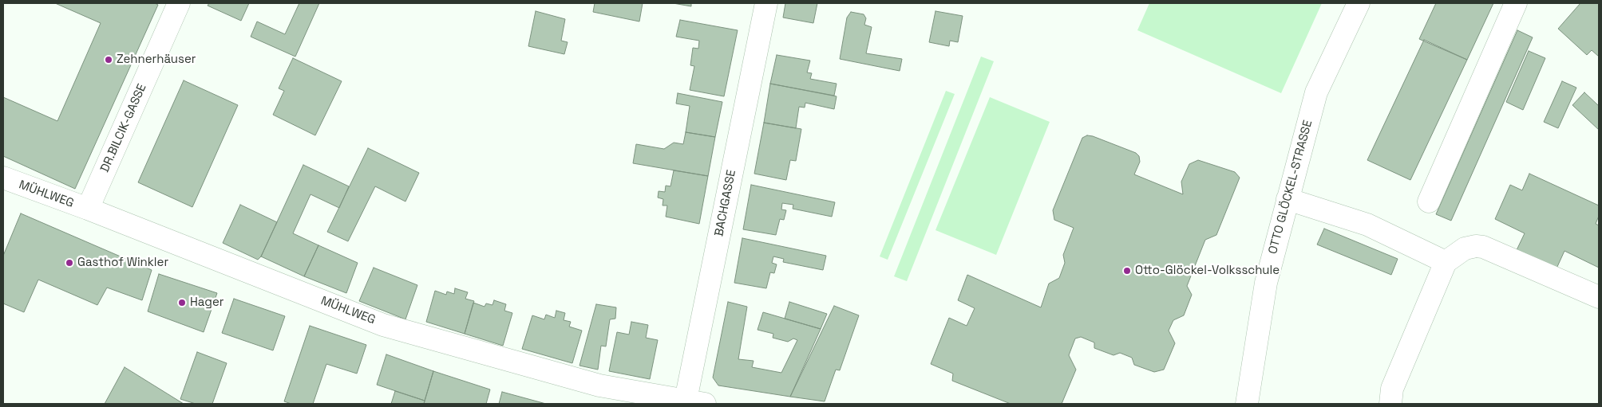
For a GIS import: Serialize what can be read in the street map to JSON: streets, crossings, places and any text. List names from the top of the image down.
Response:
{
  "streets": {
    "street": [
      "DR.BILCIK-GASSE",
      "OTTO GLÖCKEL-STRASSE",
      "MÜHLWEG",
      "BACHGASSE"
    ]
  },
  "crossings": [
    ["DR.BILCIK-GASSE", "MÜHLWEG"],
    ["MÜHLWEG", "BACHGASSE"]
  ],
  "places": [
    "Zehnerhäuser",
    "Gasthof Winkler",
    "Otto-Glöckel-Volksschule",
    "Hager"
  ]
}
